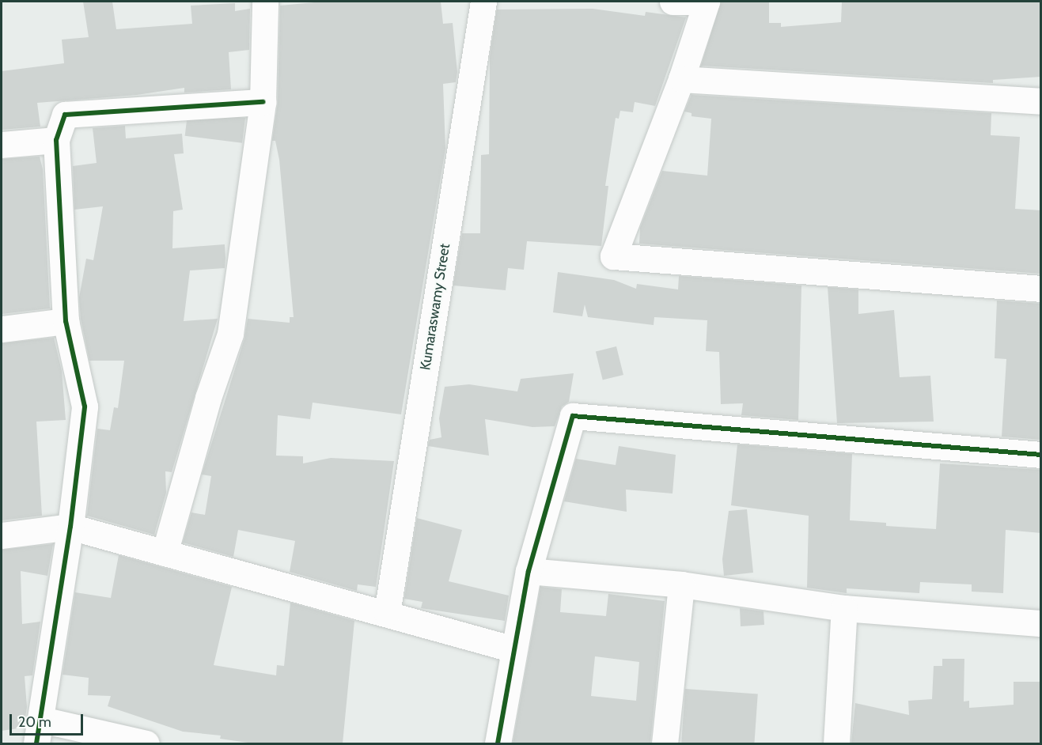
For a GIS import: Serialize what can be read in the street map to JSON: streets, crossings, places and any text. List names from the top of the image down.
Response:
{
  "streets": {
    "street": ["Kumaraswamy Street"]
  },
  "scale_bar": "20 m"
}
